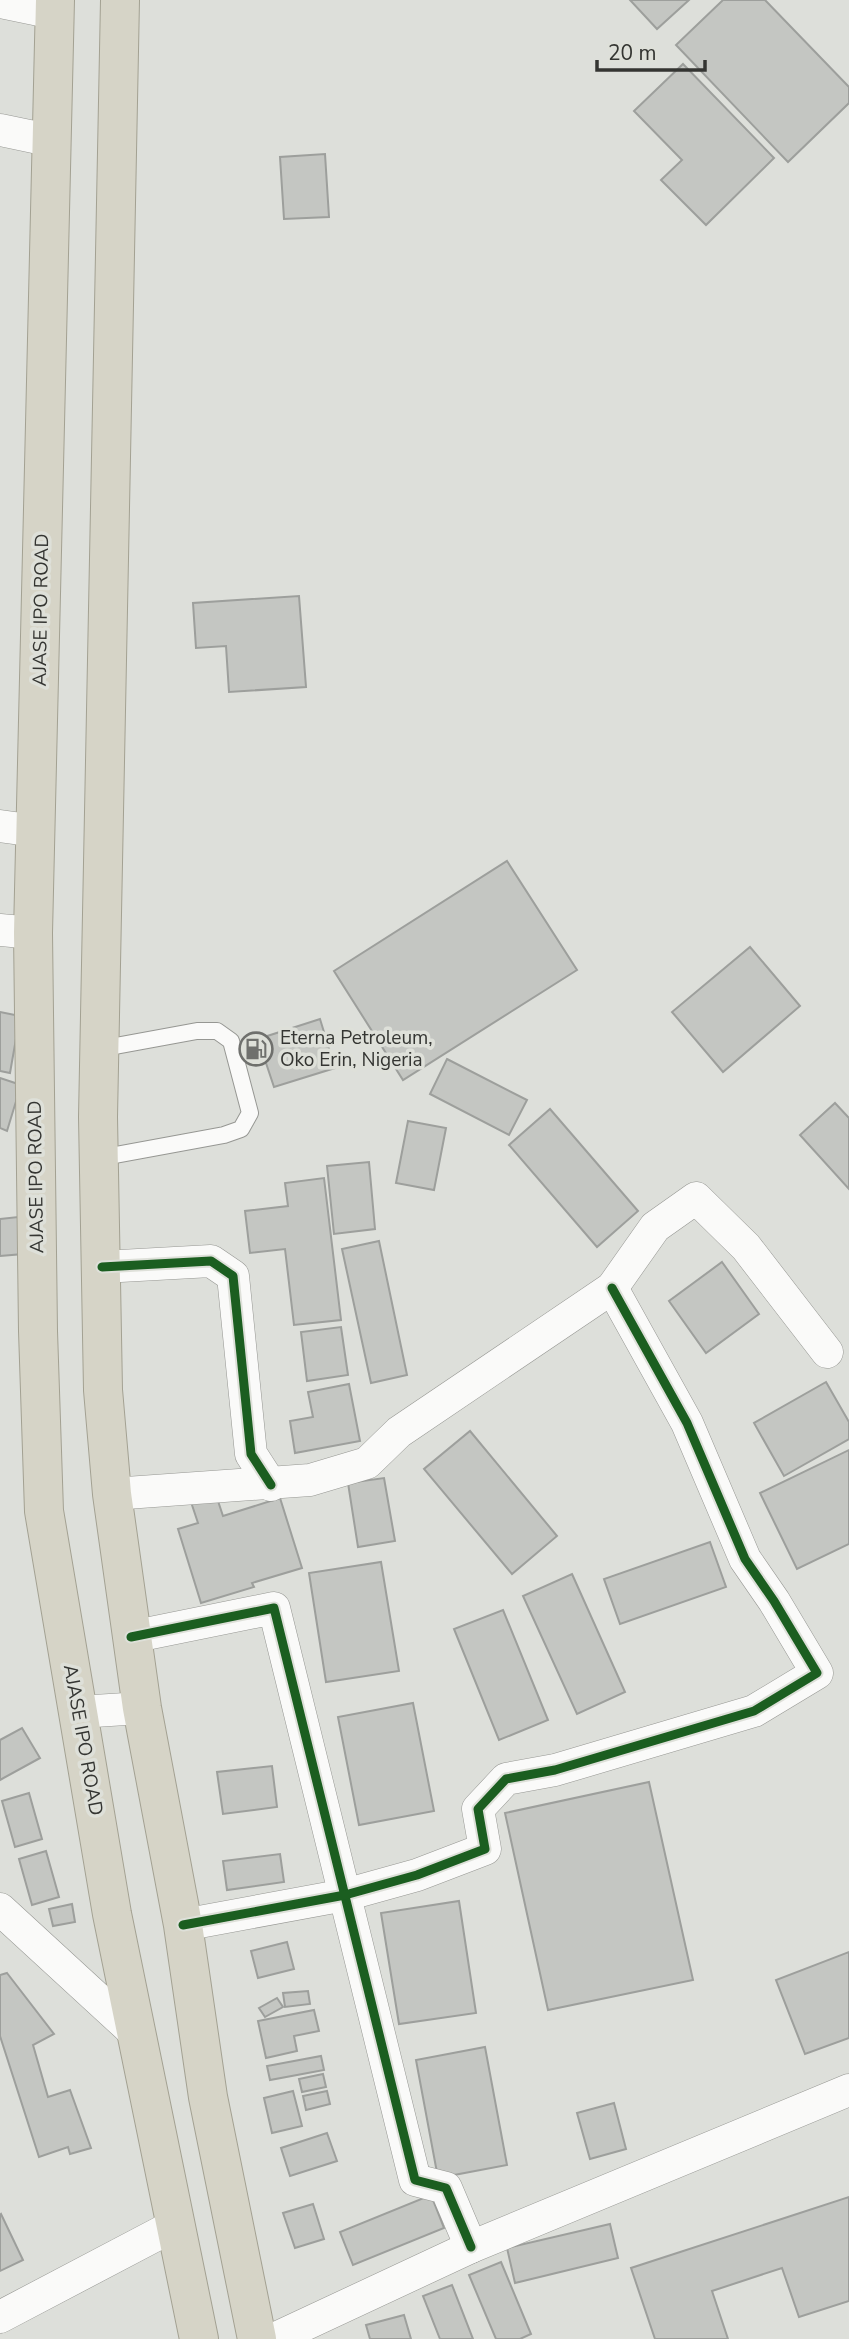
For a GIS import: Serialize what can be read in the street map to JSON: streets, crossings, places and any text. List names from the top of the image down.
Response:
{
  "streets": {
    "highway": ["AJASE IPO ROAD"]
  },
  "places": {
    "fuel station": ["Eterna Petroleum, Oko Erin, Nigeria"]
  },
  "scale_bar": "20 m"
}
